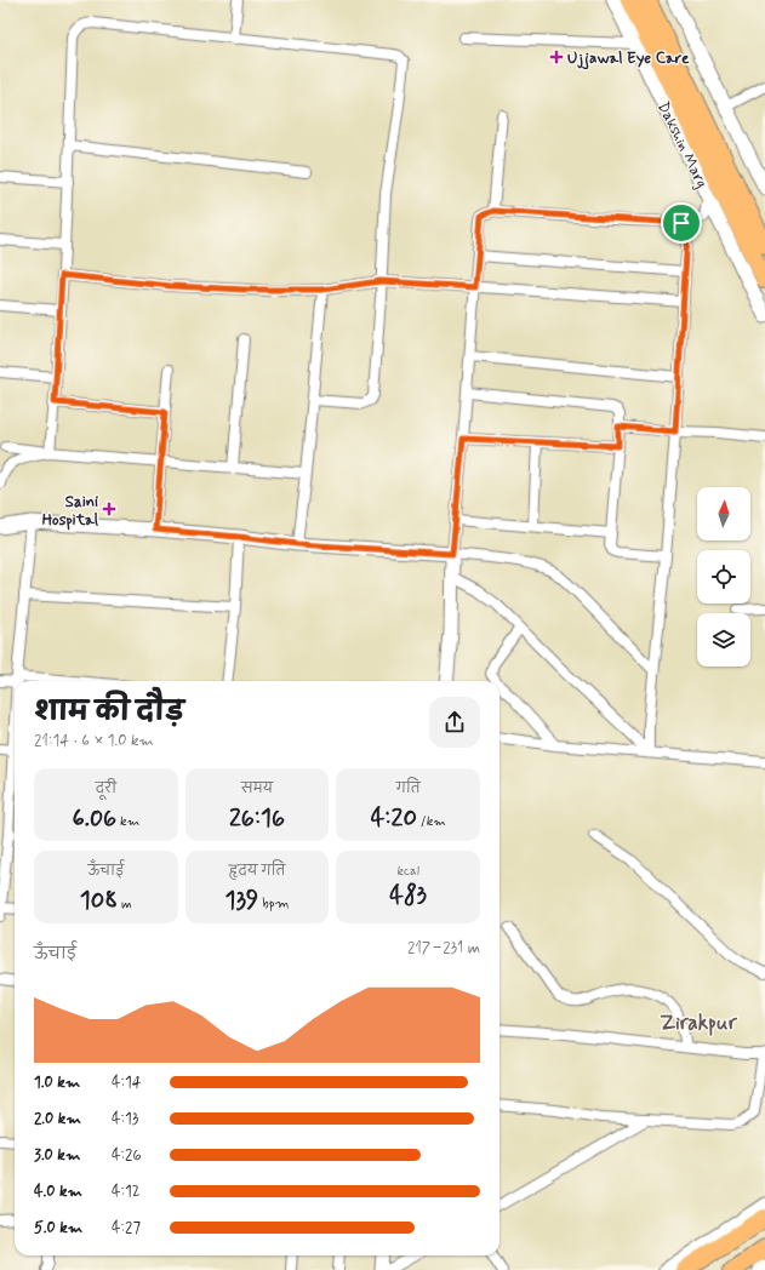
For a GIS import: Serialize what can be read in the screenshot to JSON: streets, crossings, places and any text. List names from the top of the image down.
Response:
{
  "streets": {
    "highway": ["Dakshin Marg"]
  },
  "districts": ["Zirakpur"],
  "places": {
    "health": ["Ujjawal Eye Care", "Saini Hospital"]
  },
  "north": "top",
  "page": {
    "heading": ["शाम की दौड़", "21:14 · 6 × 1.0 km"],
    "stats": [
      ["दूरी", "6.06 km"],
      ["समय", "26:16"],
      ["गति", "4:20 /km"],
      ["ऊँचाई", "108 m"],
      ["हृदय गति", "139 bpm"],
      ["kcal", "483"]
    ],
    "chart": ["ऊँचाई", "217–231 m"],
    "list": [
      {
        "name": "1.0 km",
        "note": "4:14"
      },
      {
        "name": "2.0 km",
        "note": "4:13"
      },
      {
        "name": "3.0 km",
        "note": "4:26"
      },
      {
        "name": "4.0 km",
        "note": "4:12"
      },
      {
        "name": "5.0 km",
        "note": "4:27"
      }
    ]
  }
}
